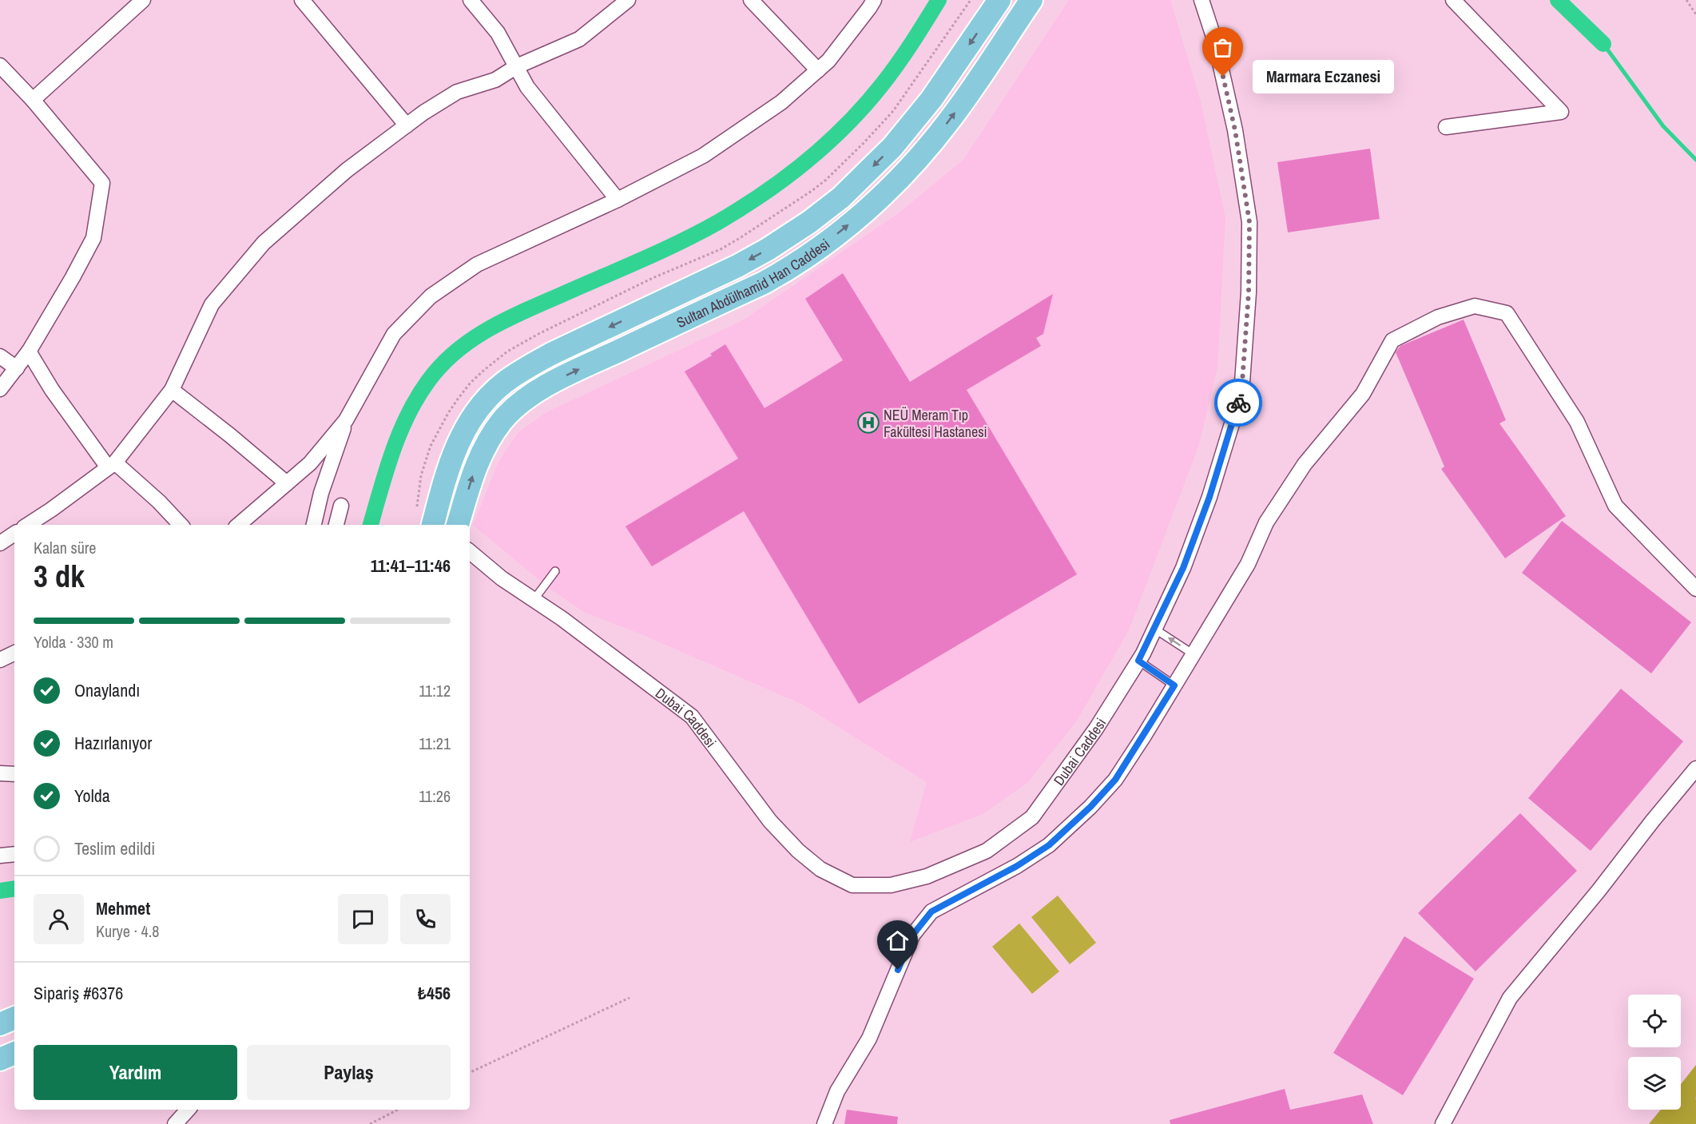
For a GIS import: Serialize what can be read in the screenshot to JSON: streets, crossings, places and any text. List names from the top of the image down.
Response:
{
  "streets": {
    "main road": ["Sultan Abdülhamid Han Caddesi"],
    "street": ["Dubai Caddesi"]
  },
  "places": {
    "other": ["Marmara Eczanesi"],
    "hospital": ["NEÜ Meram Tıp Fakültesi Hastanesi"]
  },
  "page": {
    "bubble": "Marmara Eczanesi",
    "heading": ["3 dk", "Kalan süre", "11:41–11:46"],
    "panel": [
      "Mehmet",
      "Kurye · 4.8",
      "Sipariş #6376",
      "₺456"
    ],
    "bar": "Yolda · 330 m",
    "list": [
      ["Onaylandı", "11:12"],
      ["Hazırlanıyor", "11:21"],
      ["Yolda", "11:26"],
      "Teslim edildi"
    ],
    "buttons": ["Yardım", "Paylaş"]
  }
}
